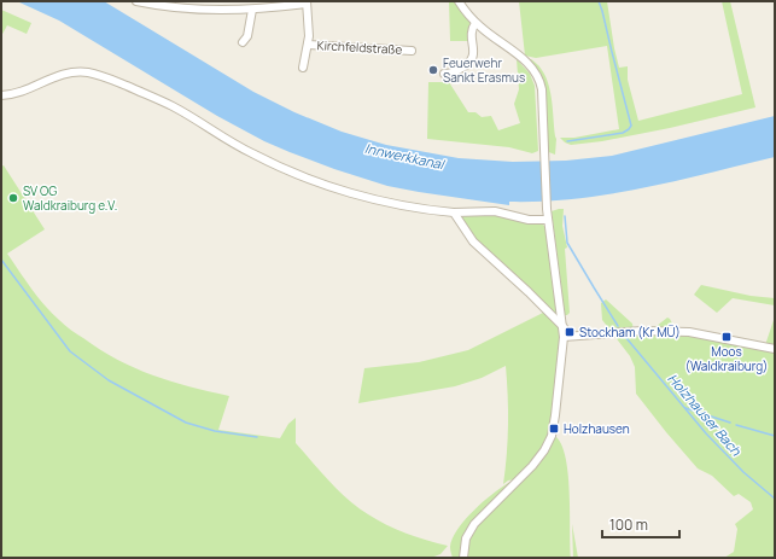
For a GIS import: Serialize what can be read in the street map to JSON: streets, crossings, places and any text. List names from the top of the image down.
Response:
{
  "streets": {
    "street": ["Kirchfeldstraße"]
  },
  "water": ["Innwerkkanal", "Holzhauser Bach"],
  "places": {
    "other": ["Feuerwehr Sankt Erasmus", "SV OG Waldkraiburg e.V."],
    "transit": ["Stockham (Kr MÜ)", "Moos (Waldkraiburg)", "Holzhausen"]
  },
  "scale_bar": "100 m"
}
